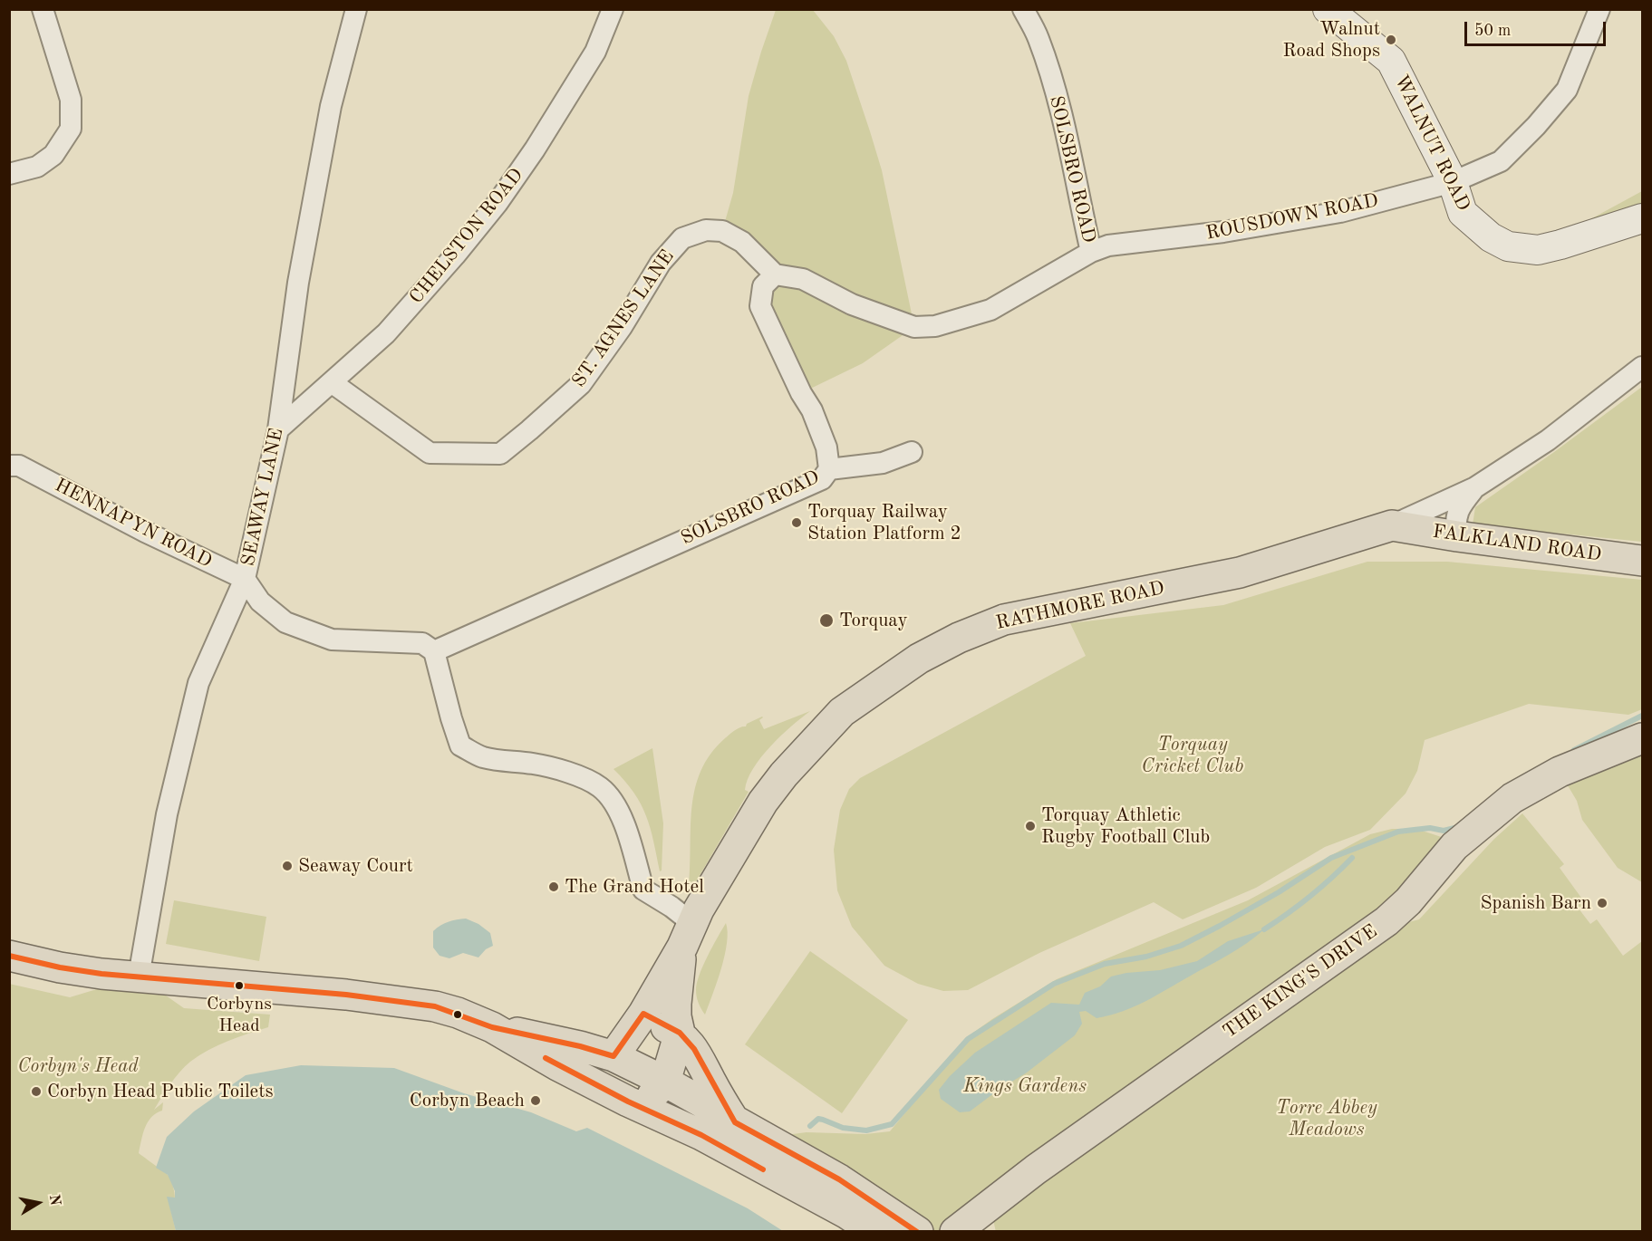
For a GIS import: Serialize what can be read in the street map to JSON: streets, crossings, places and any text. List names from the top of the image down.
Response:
{
  "streets": {
    "main road": ["FALKLAND ROAD", "RATHMORE ROAD", "THE KING'S DRIVE"],
    "street": [
      "WALNUT ROAD",
      "SOLSBRO ROAD",
      "ROUSDOWN ROAD",
      "CHELSTON ROAD",
      "ST. AGNES LANE",
      "SEAWAY LANE",
      "HENNAPYN ROAD"
    ]
  },
  "crossings": [
    ["WALNUT ROAD", "ROUSDOWN ROAD"],
    ["SOLSBRO ROAD", "ROUSDOWN ROAD"],
    ["SOLSBRO ROAD", "ST. AGNES LANE"],
    ["SOLSBRO ROAD", "HENNAPYN ROAD"],
    ["CHELSTON ROAD", "ST. AGNES LANE"],
    ["CHELSTON ROAD", "SEAWAY LANE"],
    ["SEAWAY LANE", "HENNAPYN ROAD"],
    ["FALKLAND ROAD", "RATHMORE ROAD"]
  ],
  "parks": [
    "Torquay Cricket Club",
    "Corbyn's Head",
    "Kings Gardens",
    "Torre Abbey Meadows"
  ],
  "places": [
    "Walnut Road Shops",
    "Torquay Railway Station Platform 2",
    "Torquay",
    "Torquay Athletic Rugby Football Club",
    "Seaway Court",
    "The Grand Hotel",
    "Spanish Barn",
    "Corbyns Head",
    "Corbyn Head Public Toilets",
    "Corbyn Beach"
  ],
  "scale_bar": "50 m",
  "north": "right"
}
